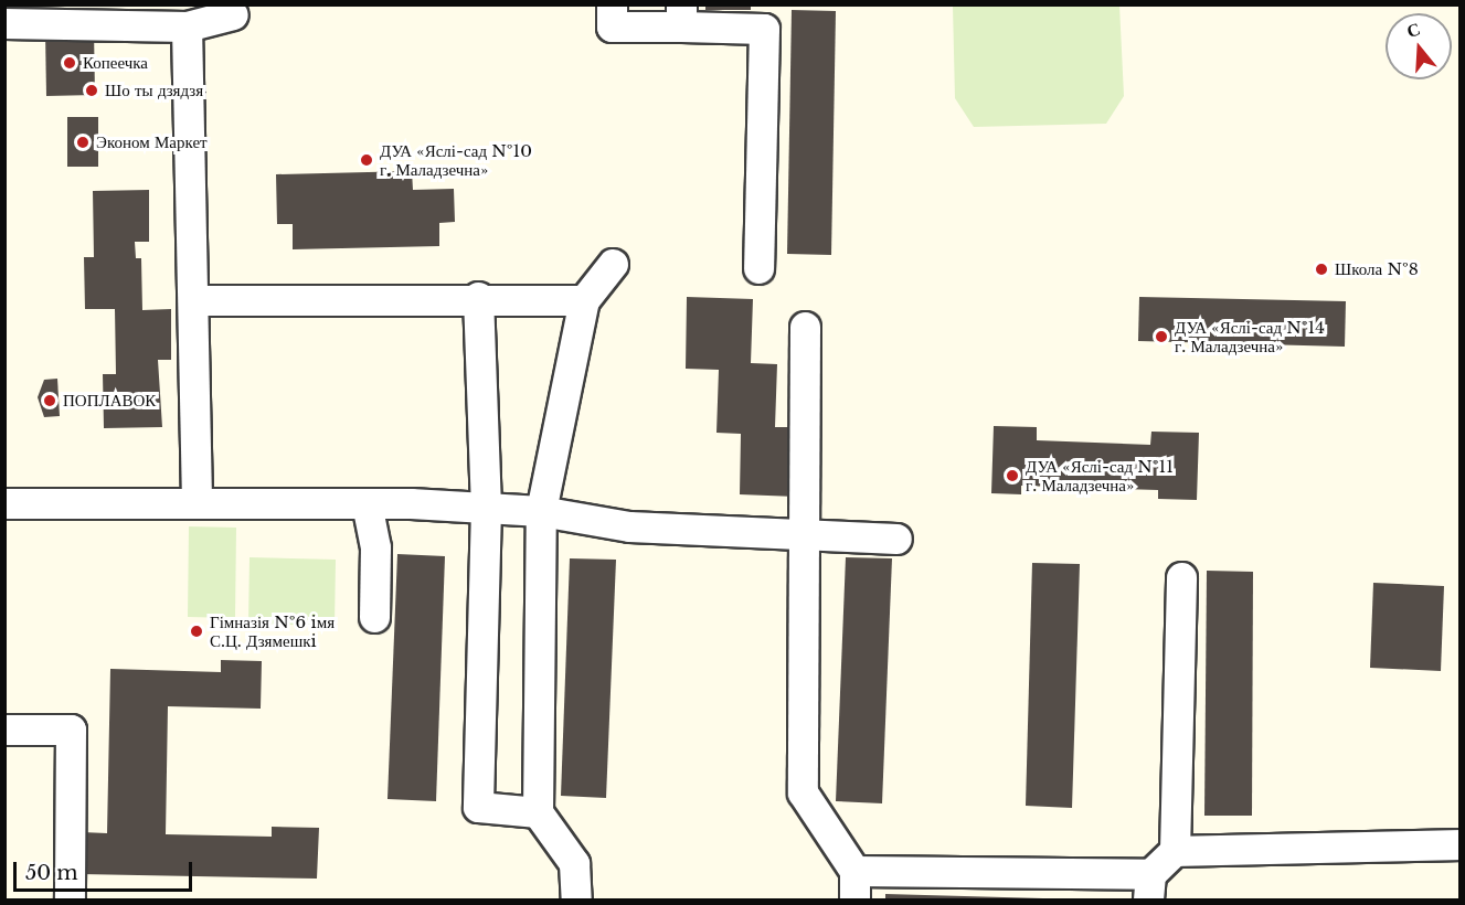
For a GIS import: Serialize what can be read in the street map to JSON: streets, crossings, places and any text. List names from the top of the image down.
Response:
{
  "places": [
    "Копеечка",
    "Шо ты дзядзя",
    "Эконом Маркет",
    "ДУА «Яслі-сад №10 г. Маладзечна»",
    "Школа №8",
    "ДУА «Яслі-сад №14 г. Маладзечна»",
    "ПОПЛАВОК",
    "ДУА «Яслі-сад №11 г. Маладзечна»",
    "Гімназія №6 iмя С.Ц. Дзямешкi"
  ],
  "scale_bar": "50 m",
  "north": "top"
}
